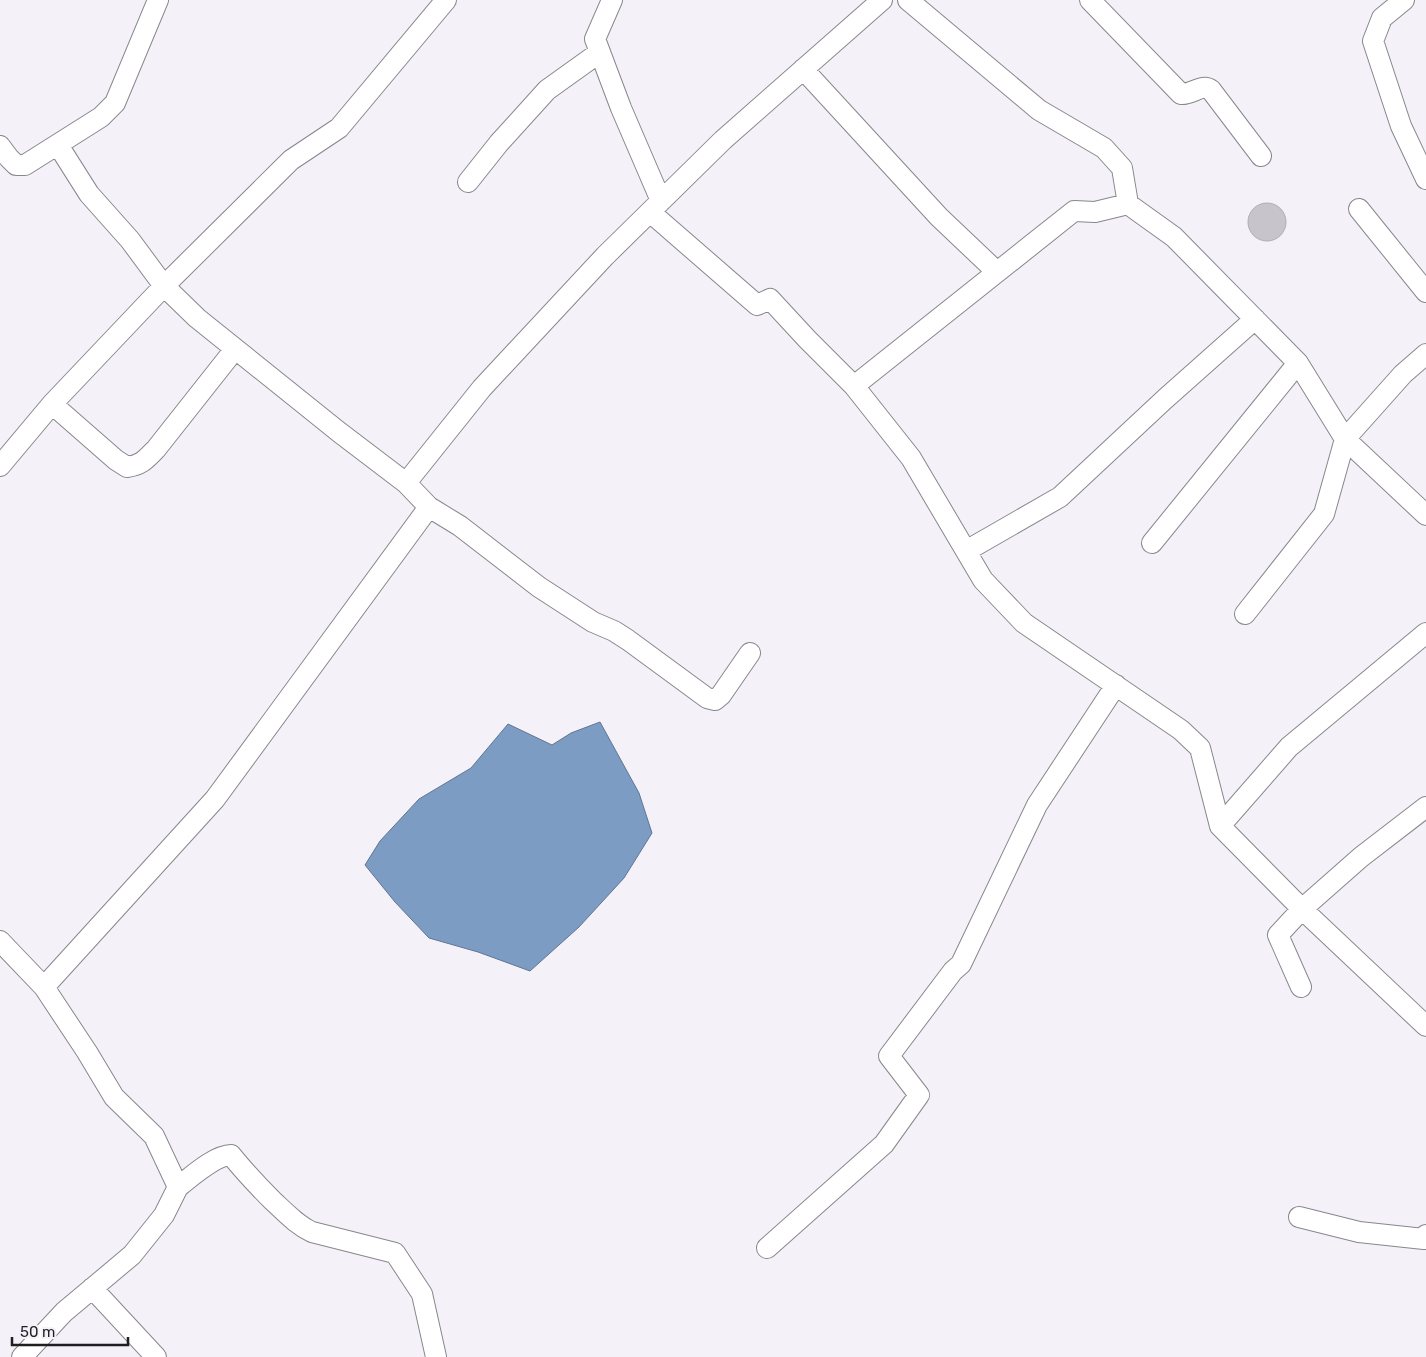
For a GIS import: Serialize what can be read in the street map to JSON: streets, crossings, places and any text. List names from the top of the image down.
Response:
{
  "scale_bar": "50 m"
}
